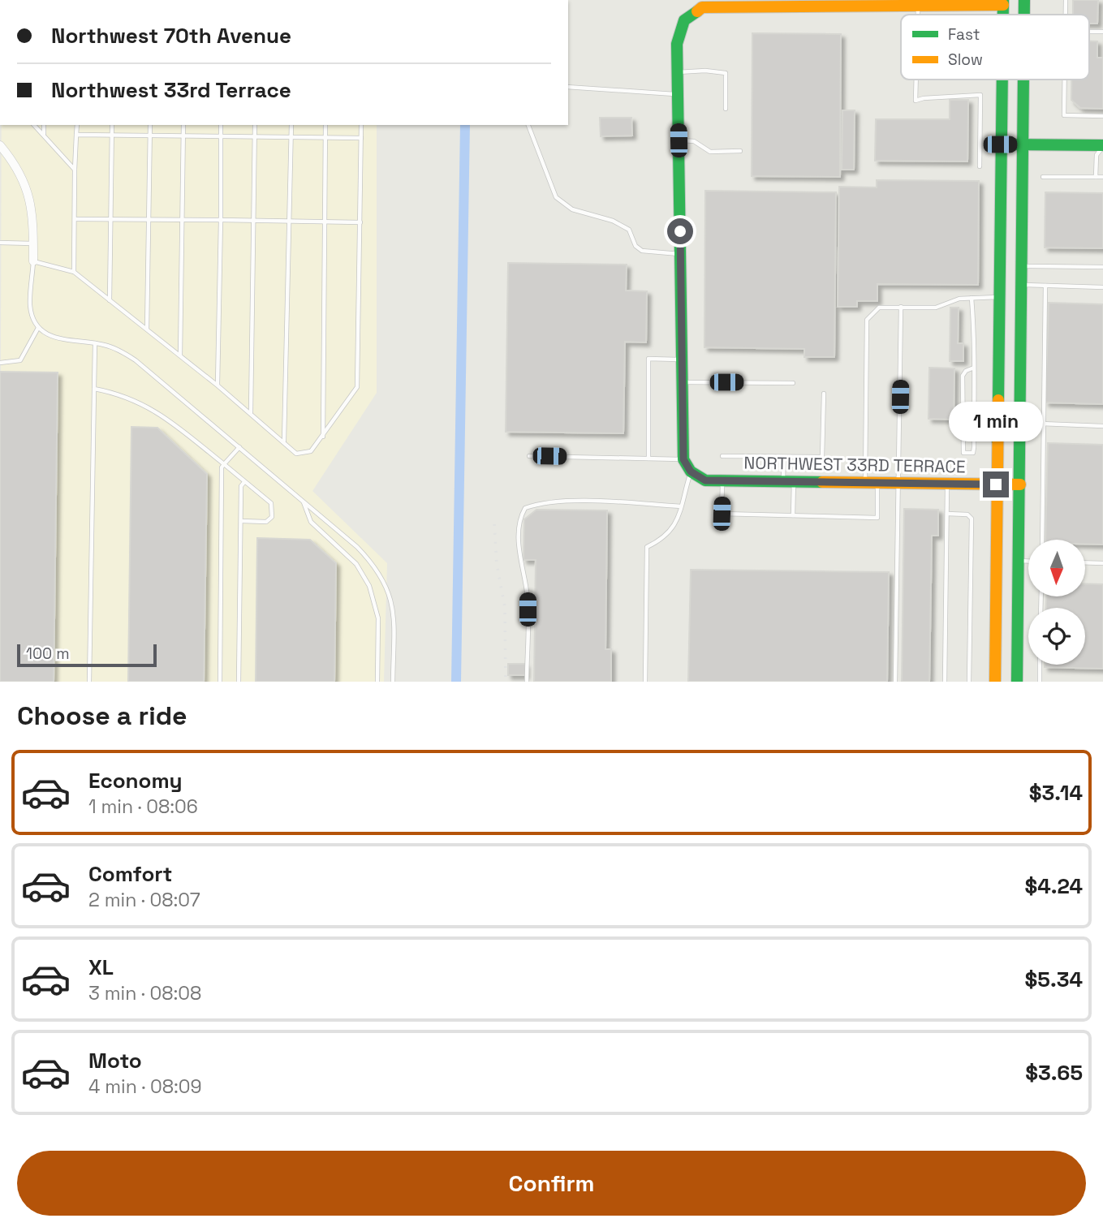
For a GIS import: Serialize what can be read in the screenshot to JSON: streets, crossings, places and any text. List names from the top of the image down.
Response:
{
  "streets": {
    "main road": ["NORTHWEST 33RD TERRACE"]
  },
  "legend": ["Fast", "Slow"],
  "scale_bar": "100 m",
  "north": "bottom",
  "page": {
    "banner": ["Northwest 70th Avenue", "Northwest 33rd Terrace"],
    "bubble": "1 min",
    "scale": "100 m",
    "heading": "Choose a ride",
    "list": [
      {
        "name": "Economy",
        "note": "1 min · 08:06",
        "value": "$3.14"
      },
      {
        "name": "Comfort",
        "note": "2 min · 08:07",
        "value": "$4.24"
      },
      {
        "name": "XL",
        "note": "3 min · 08:08",
        "value": "$5.34"
      },
      {
        "name": "Moto",
        "note": "4 min · 08:09",
        "value": "$3.65"
      }
    ],
    "buttons": "Confirm"
  }
}
